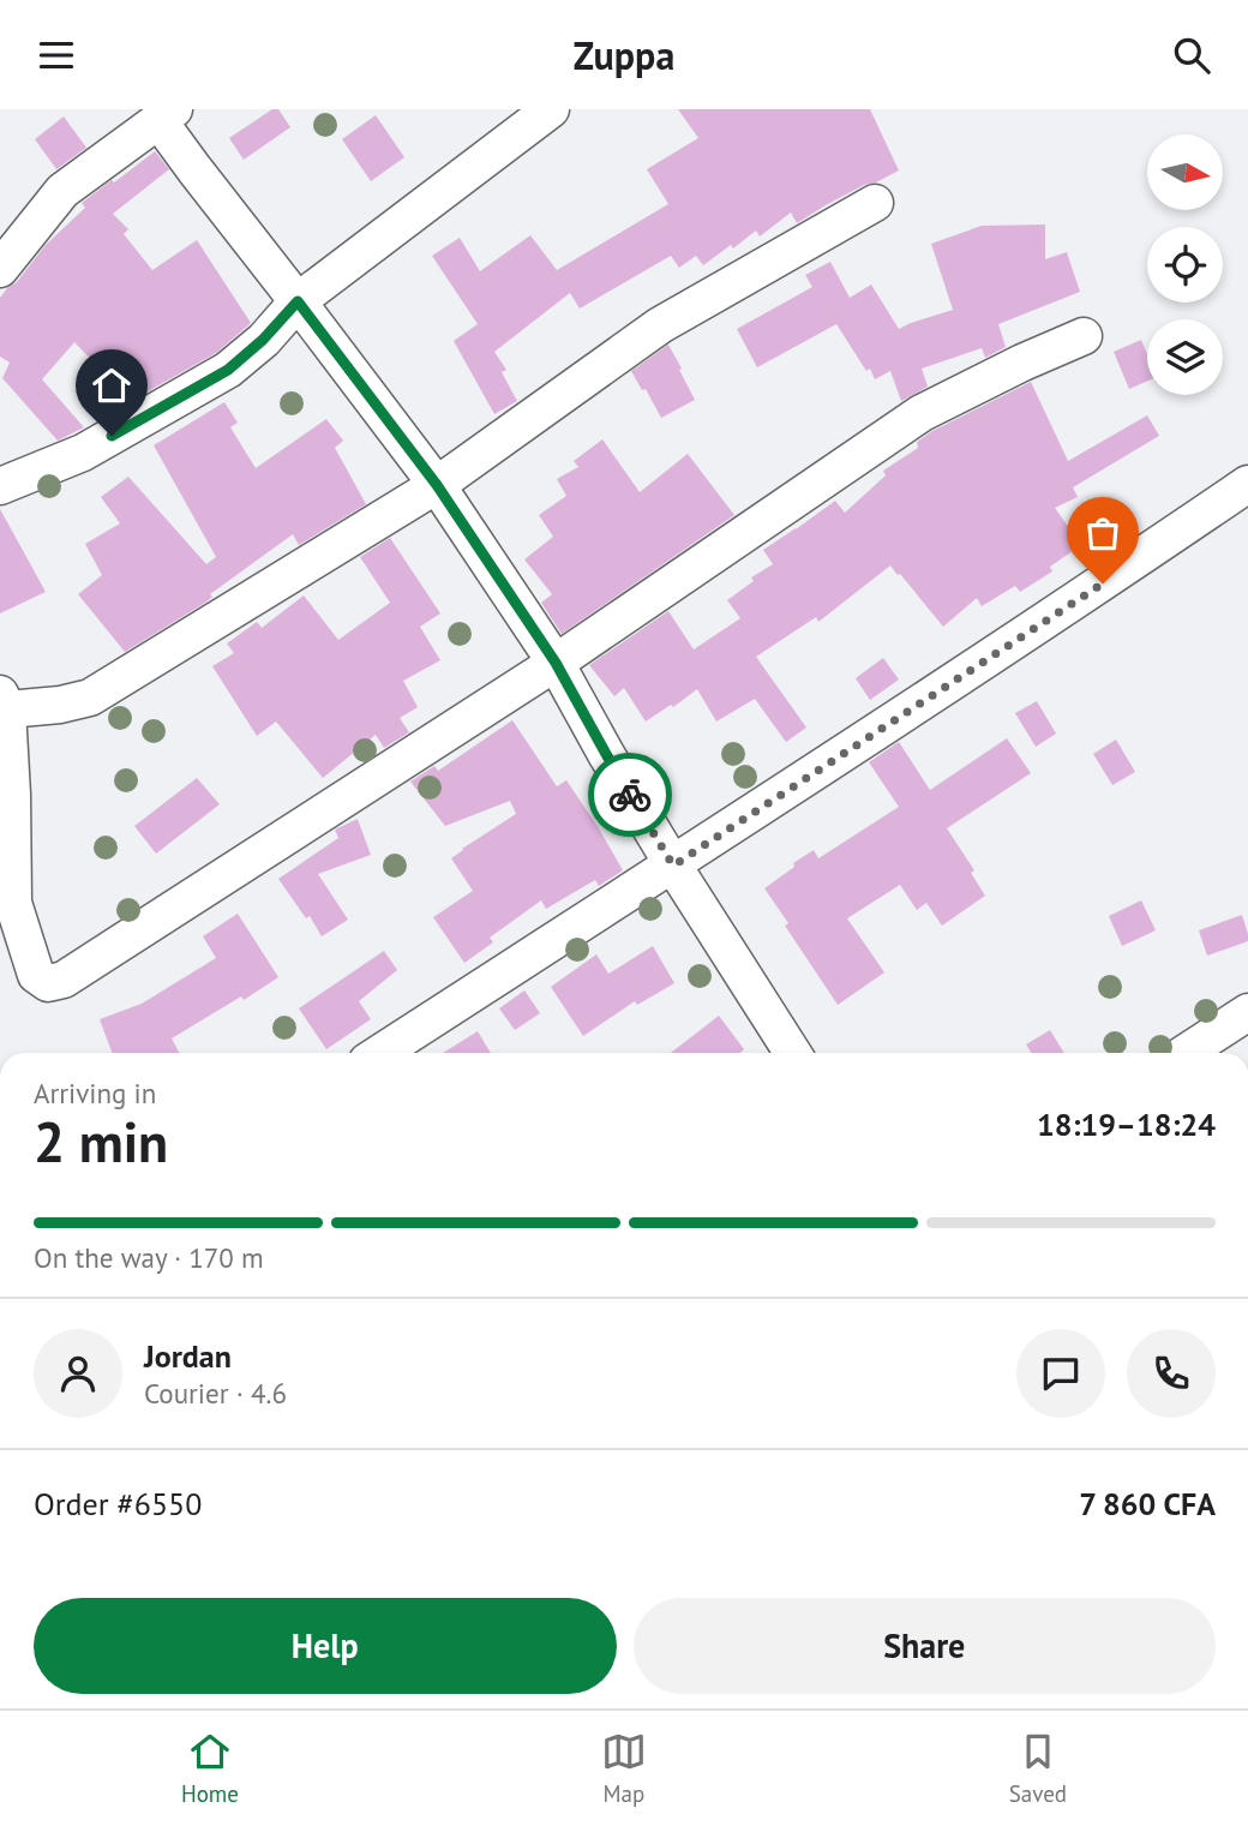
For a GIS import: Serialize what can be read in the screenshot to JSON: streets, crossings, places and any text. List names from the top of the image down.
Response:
{
  "north": "right",
  "page": {
    "header": "Zuppa",
    "heading": ["2 min", "Arriving in", "18:19–18:24"],
    "panel": [
      "Jordan",
      "Courier · 4.6",
      "Order #6550",
      "7 860 CFA"
    ],
    "bar": "On the way · 170 m",
    "buttons": ["Help", "Share"],
    "tabs": ["Home", "Map", "Saved"]
  }
}
